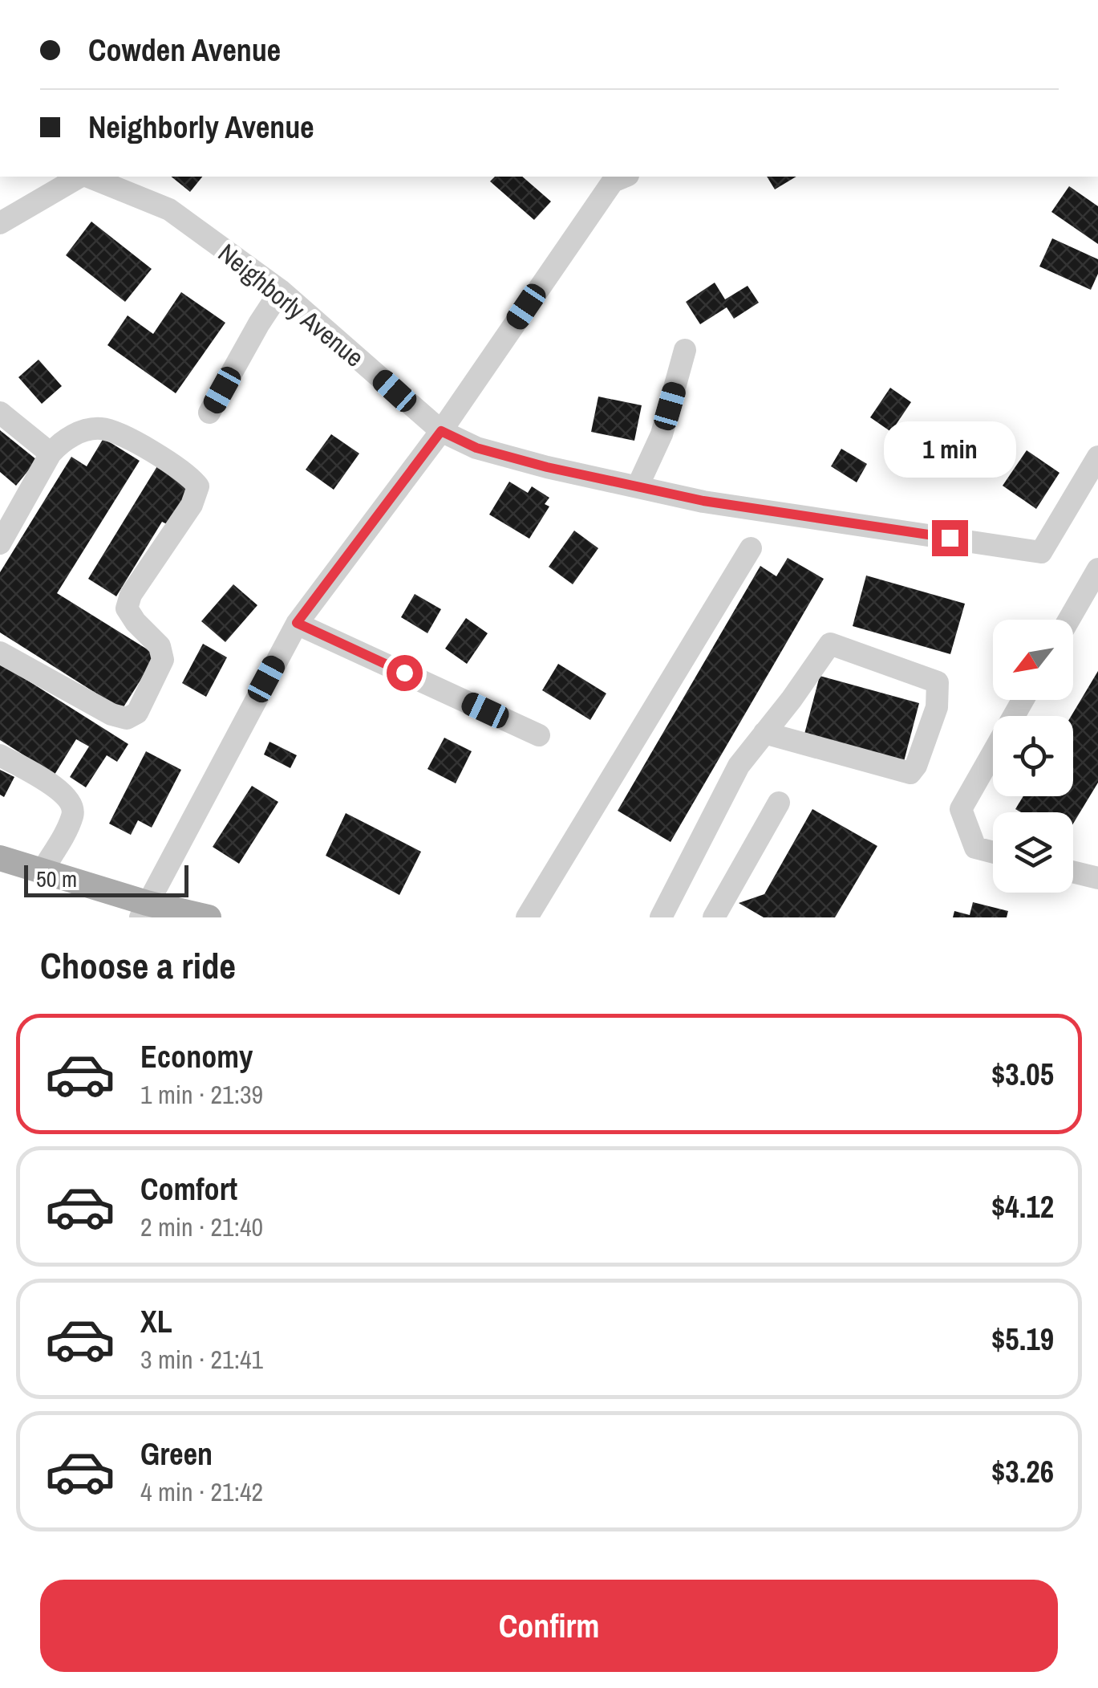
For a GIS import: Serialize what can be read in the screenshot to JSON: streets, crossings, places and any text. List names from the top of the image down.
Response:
{
  "streets": {
    "street": ["Neighborly Avenue"]
  },
  "scale_bar": "50 m",
  "north": "bottom left",
  "page": {
    "banner": ["Cowden Avenue", "Neighborly Avenue"],
    "bubble": "1 min",
    "scale": "50 m",
    "heading": "Choose a ride",
    "list": [
      {
        "name": "Economy",
        "note": "1 min · 21:39",
        "value": "$3.05"
      },
      {
        "name": "Comfort",
        "note": "2 min · 21:40",
        "value": "$4.12"
      },
      {
        "name": "XL",
        "note": "3 min · 21:41",
        "value": "$5.19"
      },
      {
        "name": "Green",
        "note": "4 min · 21:42",
        "value": "$3.26"
      }
    ],
    "buttons": "Confirm"
  }
}
